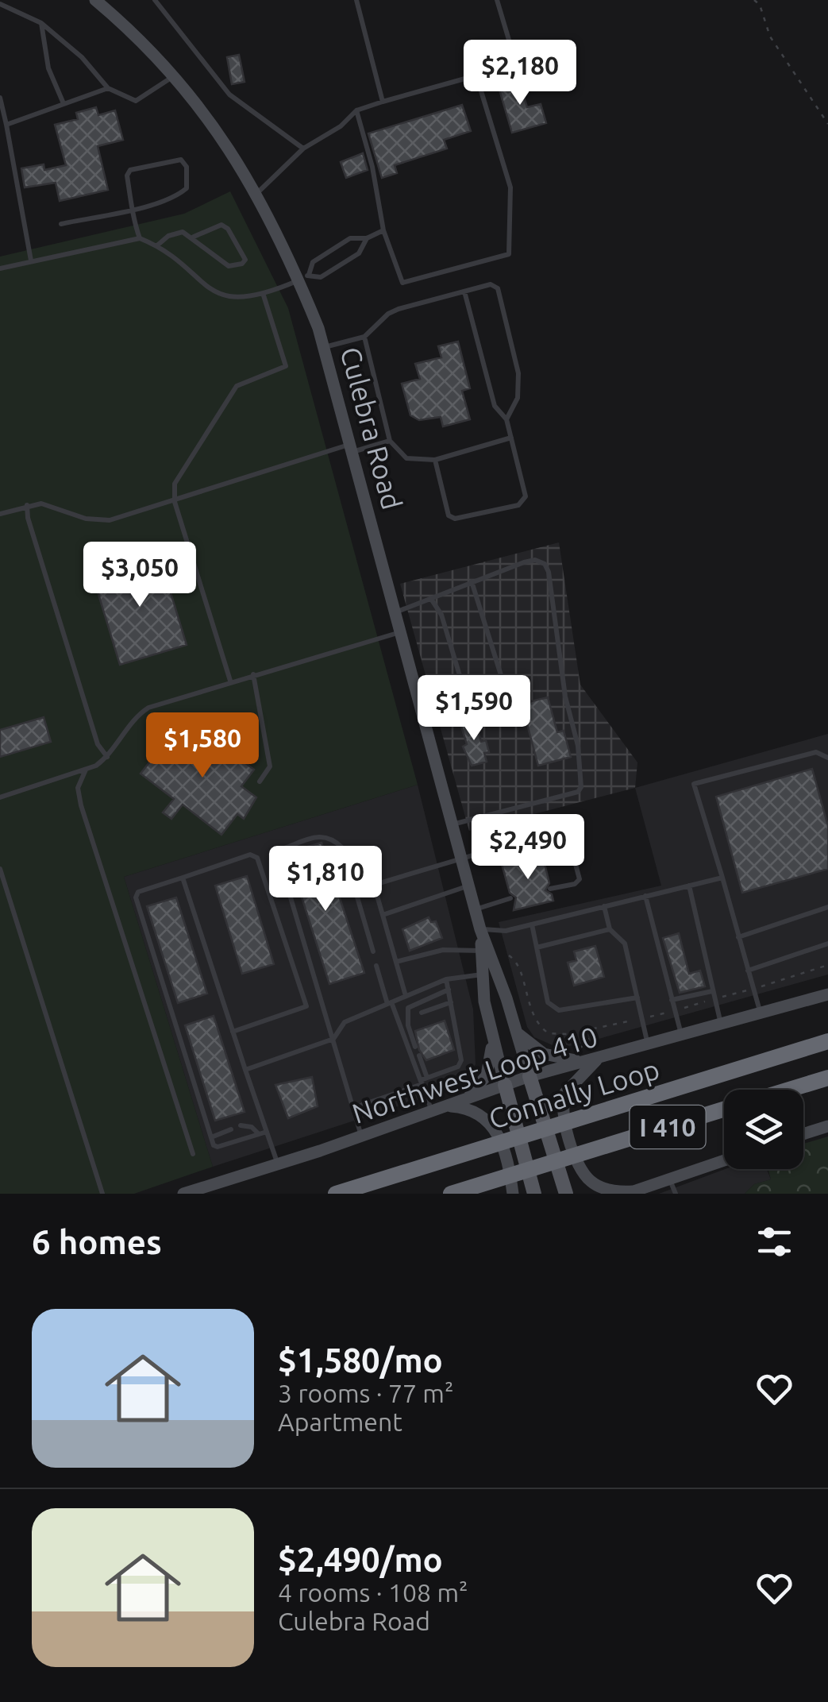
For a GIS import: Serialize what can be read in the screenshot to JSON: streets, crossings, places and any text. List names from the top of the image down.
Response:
{
  "streets": {
    "highway": ["Connally Loop", "I 410"],
    "main road": ["Culebra Road", "Northwest Loop 410"]
  },
  "crossings": [
    ["Culebra Road", "Northwest Loop 410"]
  ],
  "page": {
    "price": [
      "$2,180",
      "$3,050",
      "$1,590",
      "$1,580",
      "$2,490",
      "$1,810"
    ],
    "heading": "6 homes",
    "list": [
      {
        "name": "$1,580/mo",
        "note": "3 rooms · 77 m² · Apartment"
      },
      {
        "name": "$2,490/mo",
        "note": "4 rooms · 108 m² · Culebra Road"
      }
    ]
  }
}
